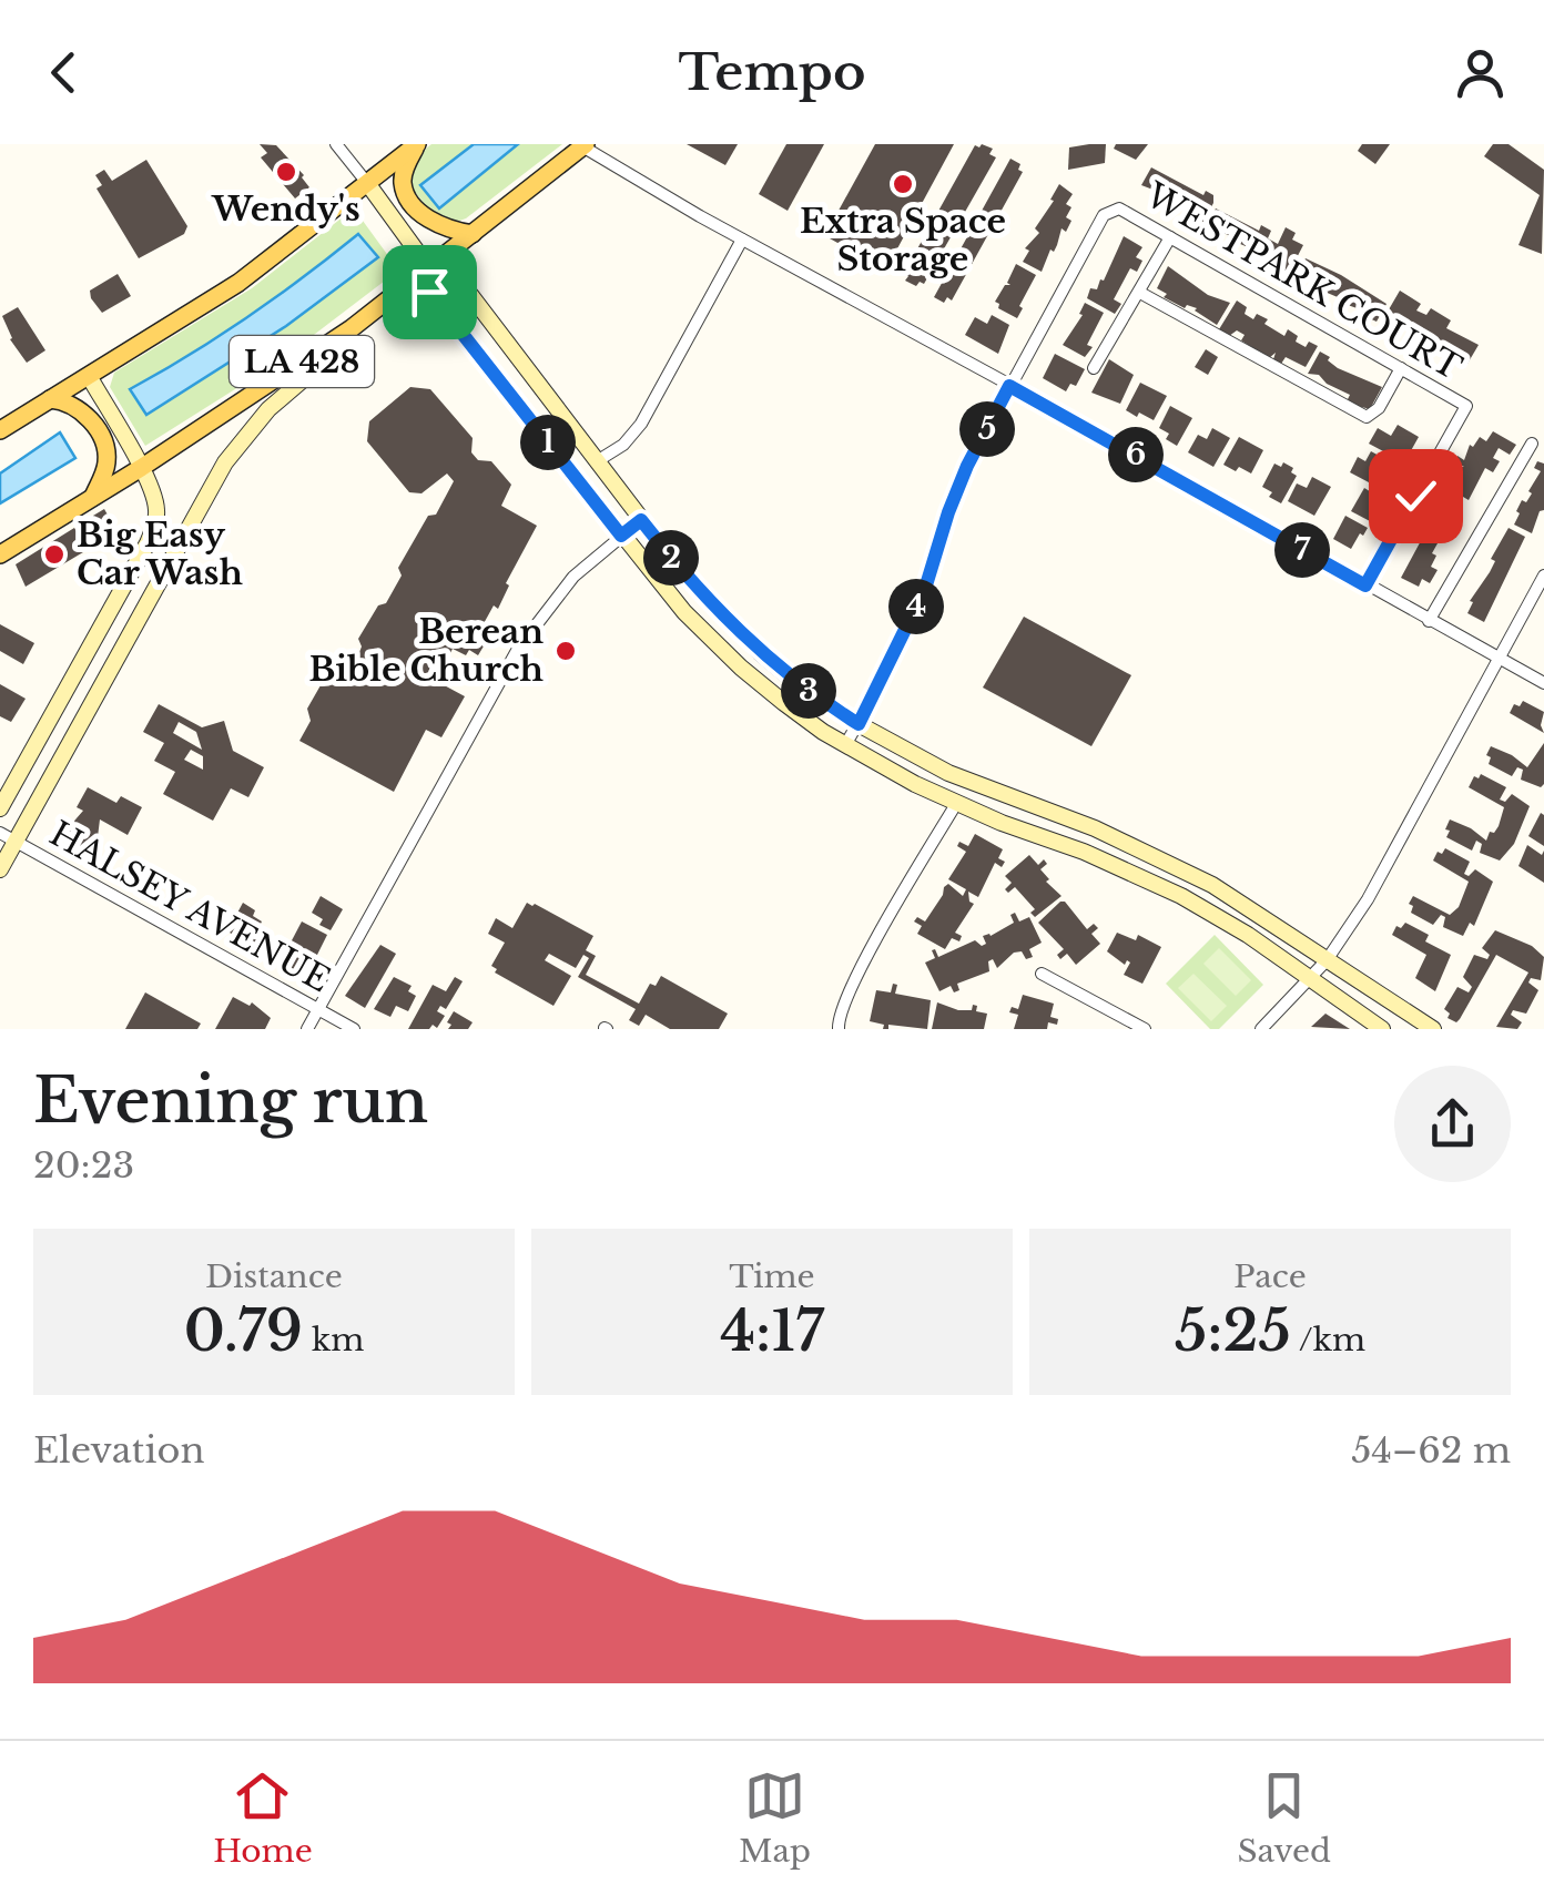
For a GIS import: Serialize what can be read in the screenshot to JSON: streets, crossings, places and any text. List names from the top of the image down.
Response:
{
  "streets": {
    "main road": ["LA 428"],
    "street": ["WESTPARK COURT", "HALSEY AVENUE"]
  },
  "places": [
    "Wendy's",
    "Extra Space Storage",
    "Big Easy Car Wash",
    "Berean Bible Church"
  ],
  "page": {
    "header": "Tempo",
    "pins": [
      "5",
      "1",
      "6",
      "7",
      "2",
      "4",
      "3"
    ],
    "heading": ["Evening run", "20:23"],
    "stats": [
      ["Distance", "0.79 km"],
      ["Time", "4:17"],
      ["Pace", "5:25 /km"]
    ],
    "chart": ["Elevation", "54–62 m"],
    "tabs": ["Home", "Map", "Saved"]
  }
}
